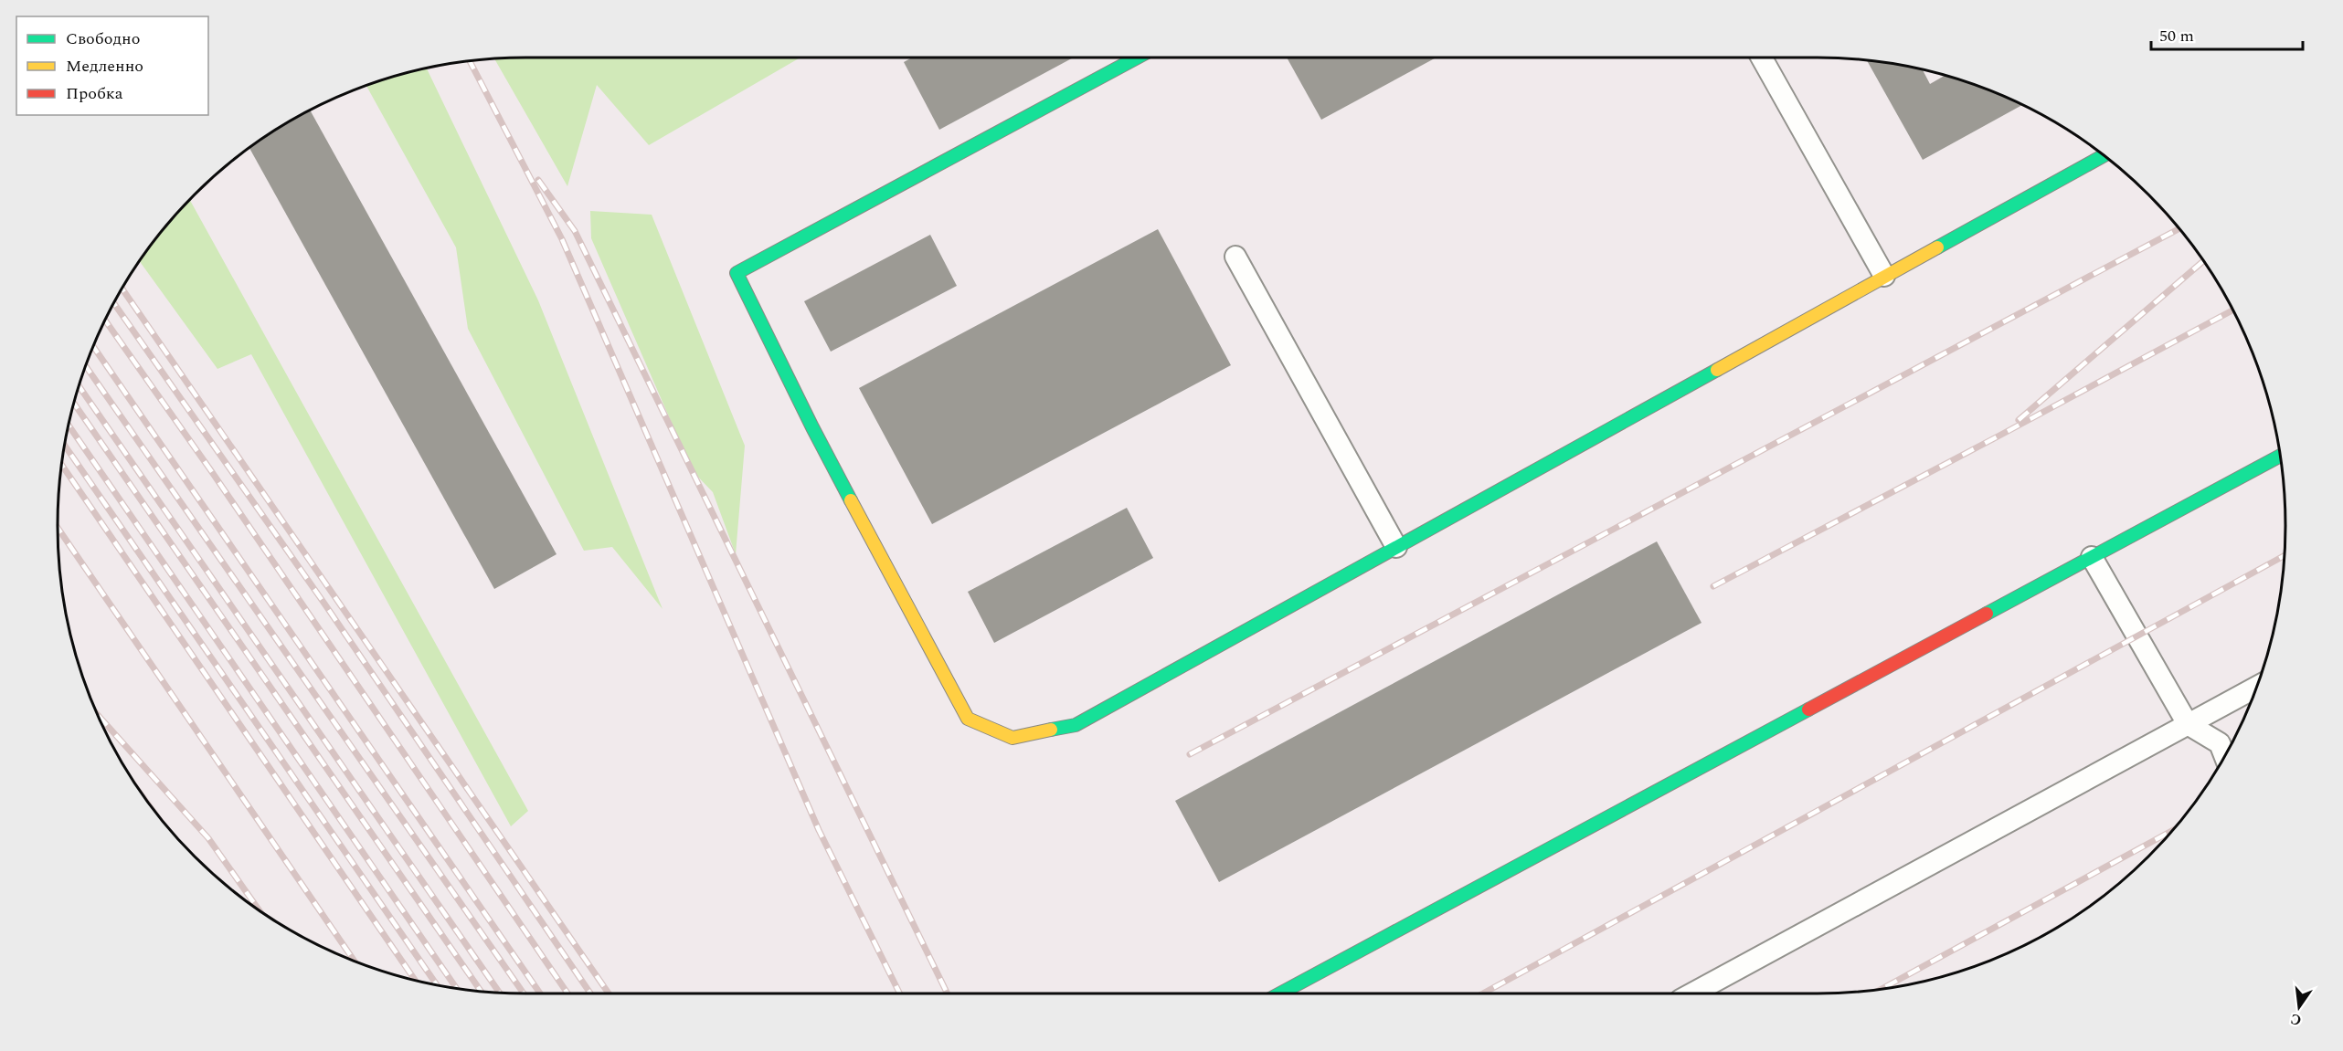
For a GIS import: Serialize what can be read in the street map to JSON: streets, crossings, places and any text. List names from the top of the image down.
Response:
{
  "legend": ["Свободно", "Медленно", "Пробка"],
  "scale_bar": "50 m",
  "north": "bottom"
}
